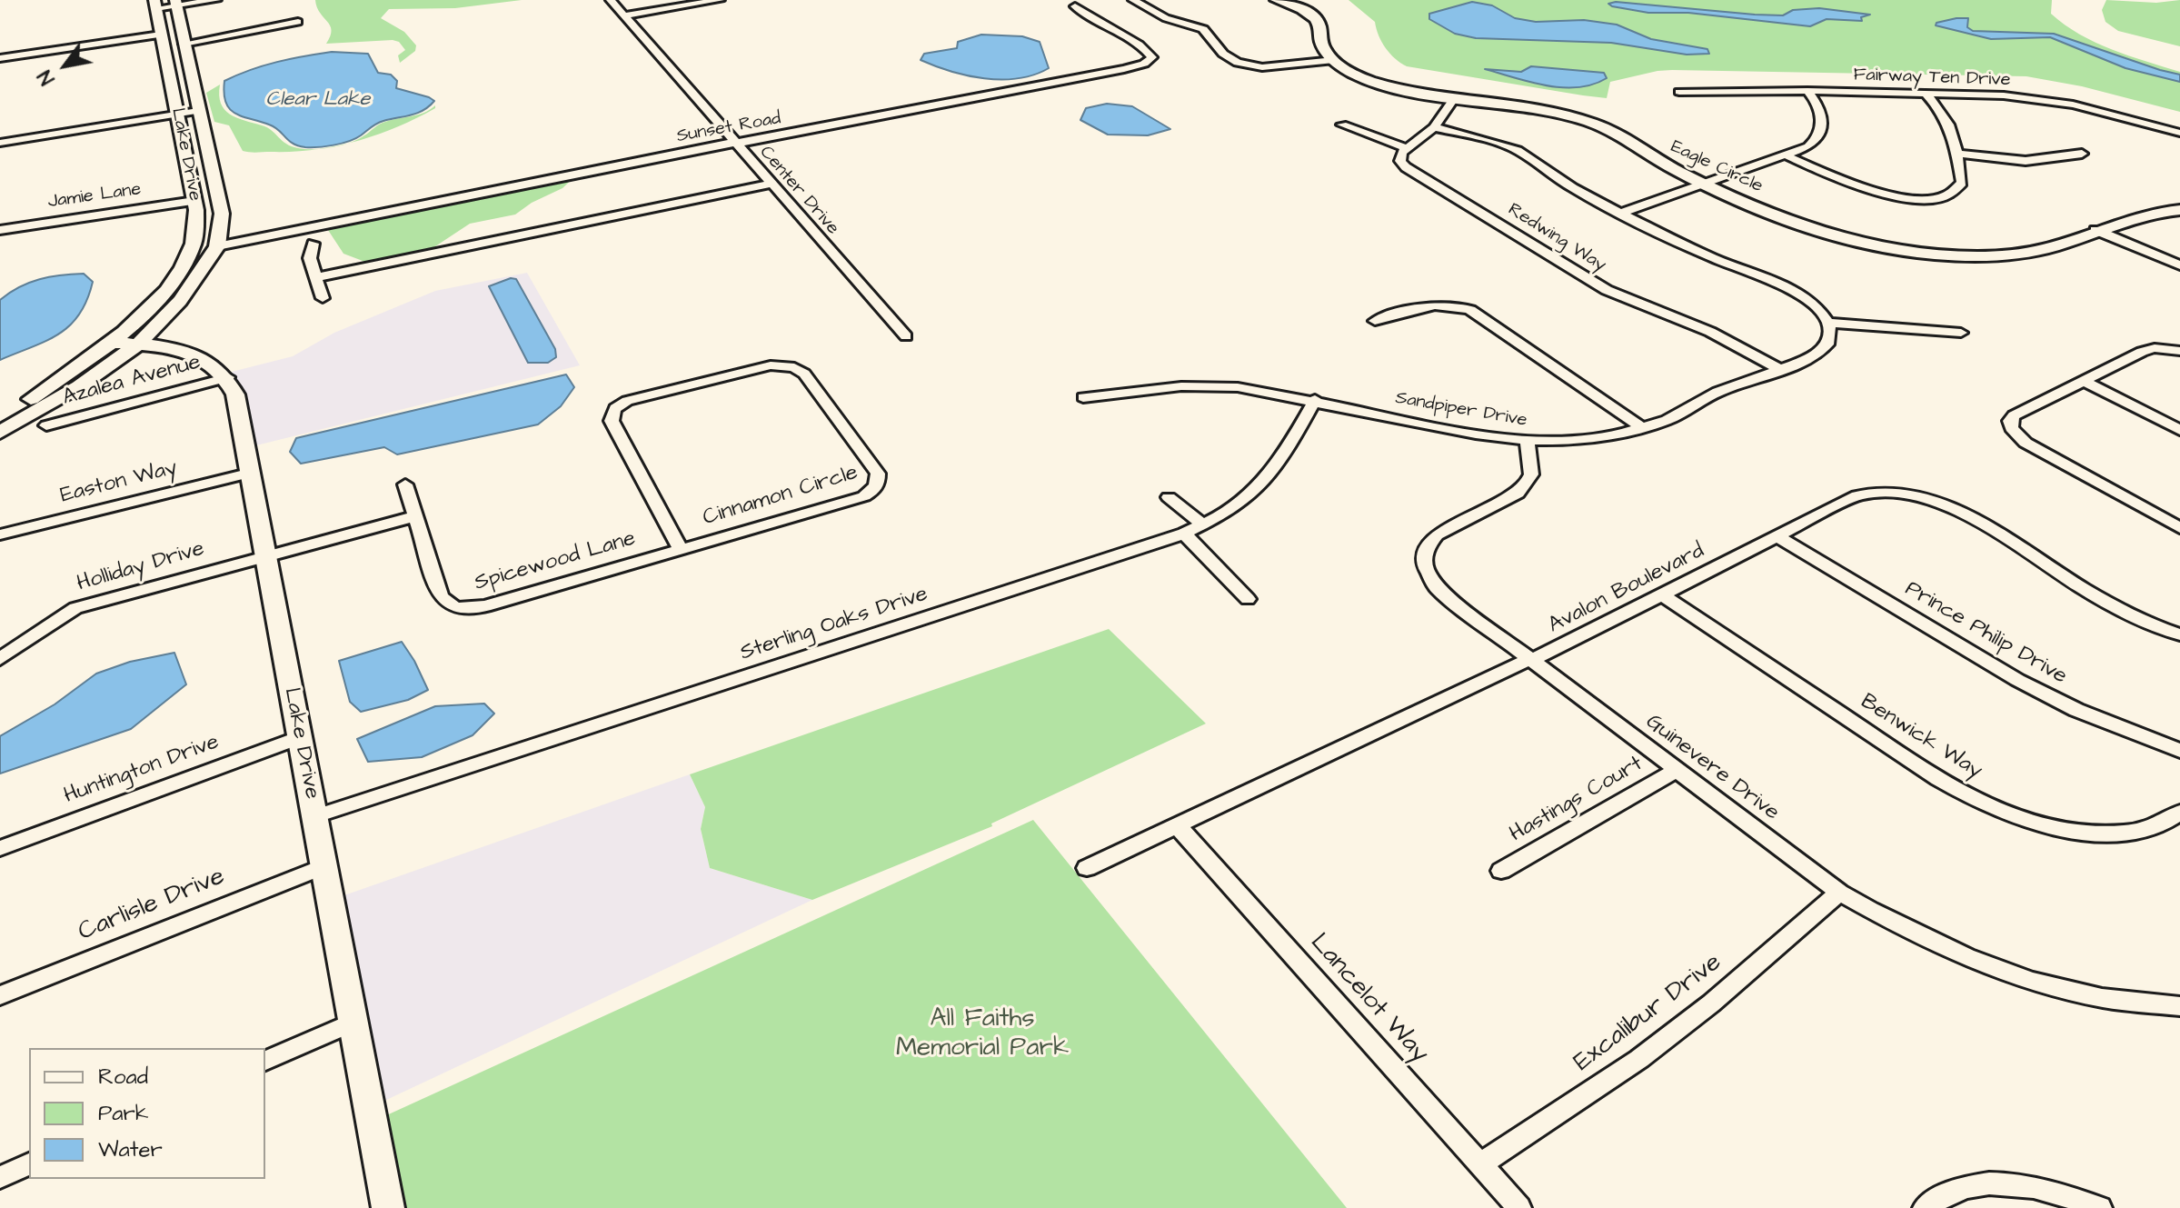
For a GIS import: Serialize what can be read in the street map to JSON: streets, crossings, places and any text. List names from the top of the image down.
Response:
{
  "streets": {
    "street": [
      "Fairway Ten Drive",
      "Sunset Road",
      "Lake Drive",
      "Eagle Circle",
      "Center Drive",
      "Jamie Lane",
      "Redwing Way",
      "Azalea Avenue",
      "Sandpiper Drive",
      "Easton Way",
      "Cinnamon Circle",
      "Spicewood Lane",
      "Holliday Drive",
      "Avalon Boulevard",
      "Sterling Oaks Drive",
      "Prince Philip Drive",
      "Benwick Way",
      "Guinevere Drive",
      "Huntington Drive",
      "Hastings Court",
      "Carlisle Drive",
      "Lancelot Way",
      "Excalibur Drive"
    ]
  },
  "crossings": [
    ["Sunset Road", "Lake Drive"],
    ["Sunset Road", "Center Drive"],
    ["Lake Drive", "Jamie Lane"],
    ["Lake Drive", "Azalea Avenue"],
    ["Lake Drive", "Easton Way"],
    ["Lake Drive", "Holliday Drive"],
    ["Lake Drive", "Sterling Oaks Drive"],
    ["Lake Drive", "Huntington Drive"],
    ["Lake Drive", "Carlisle Drive"],
    ["Redwing Way", "Sandpiper Drive"],
    ["Sandpiper Drive", "Sterling Oaks Drive"],
    ["Sandpiper Drive", "Guinevere Drive"],
    ["Cinnamon Circle", "Spicewood Lane"],
    ["Avalon Boulevard", "Prince Philip Drive"],
    ["Avalon Boulevard", "Benwick Way"],
    ["Avalon Boulevard", "Guinevere Drive"],
    ["Avalon Boulevard", "Lancelot Way"],
    ["Guinevere Drive", "Hastings Court"],
    ["Guinevere Drive", "Excalibur Drive"],
    ["Lancelot Way", "Excalibur Drive"]
  ],
  "water": ["Clear Lake"],
  "parks": ["All Faiths Memorial Park"],
  "legend": ["Road", "Park", "Water"],
  "north": "bottom left"
}
